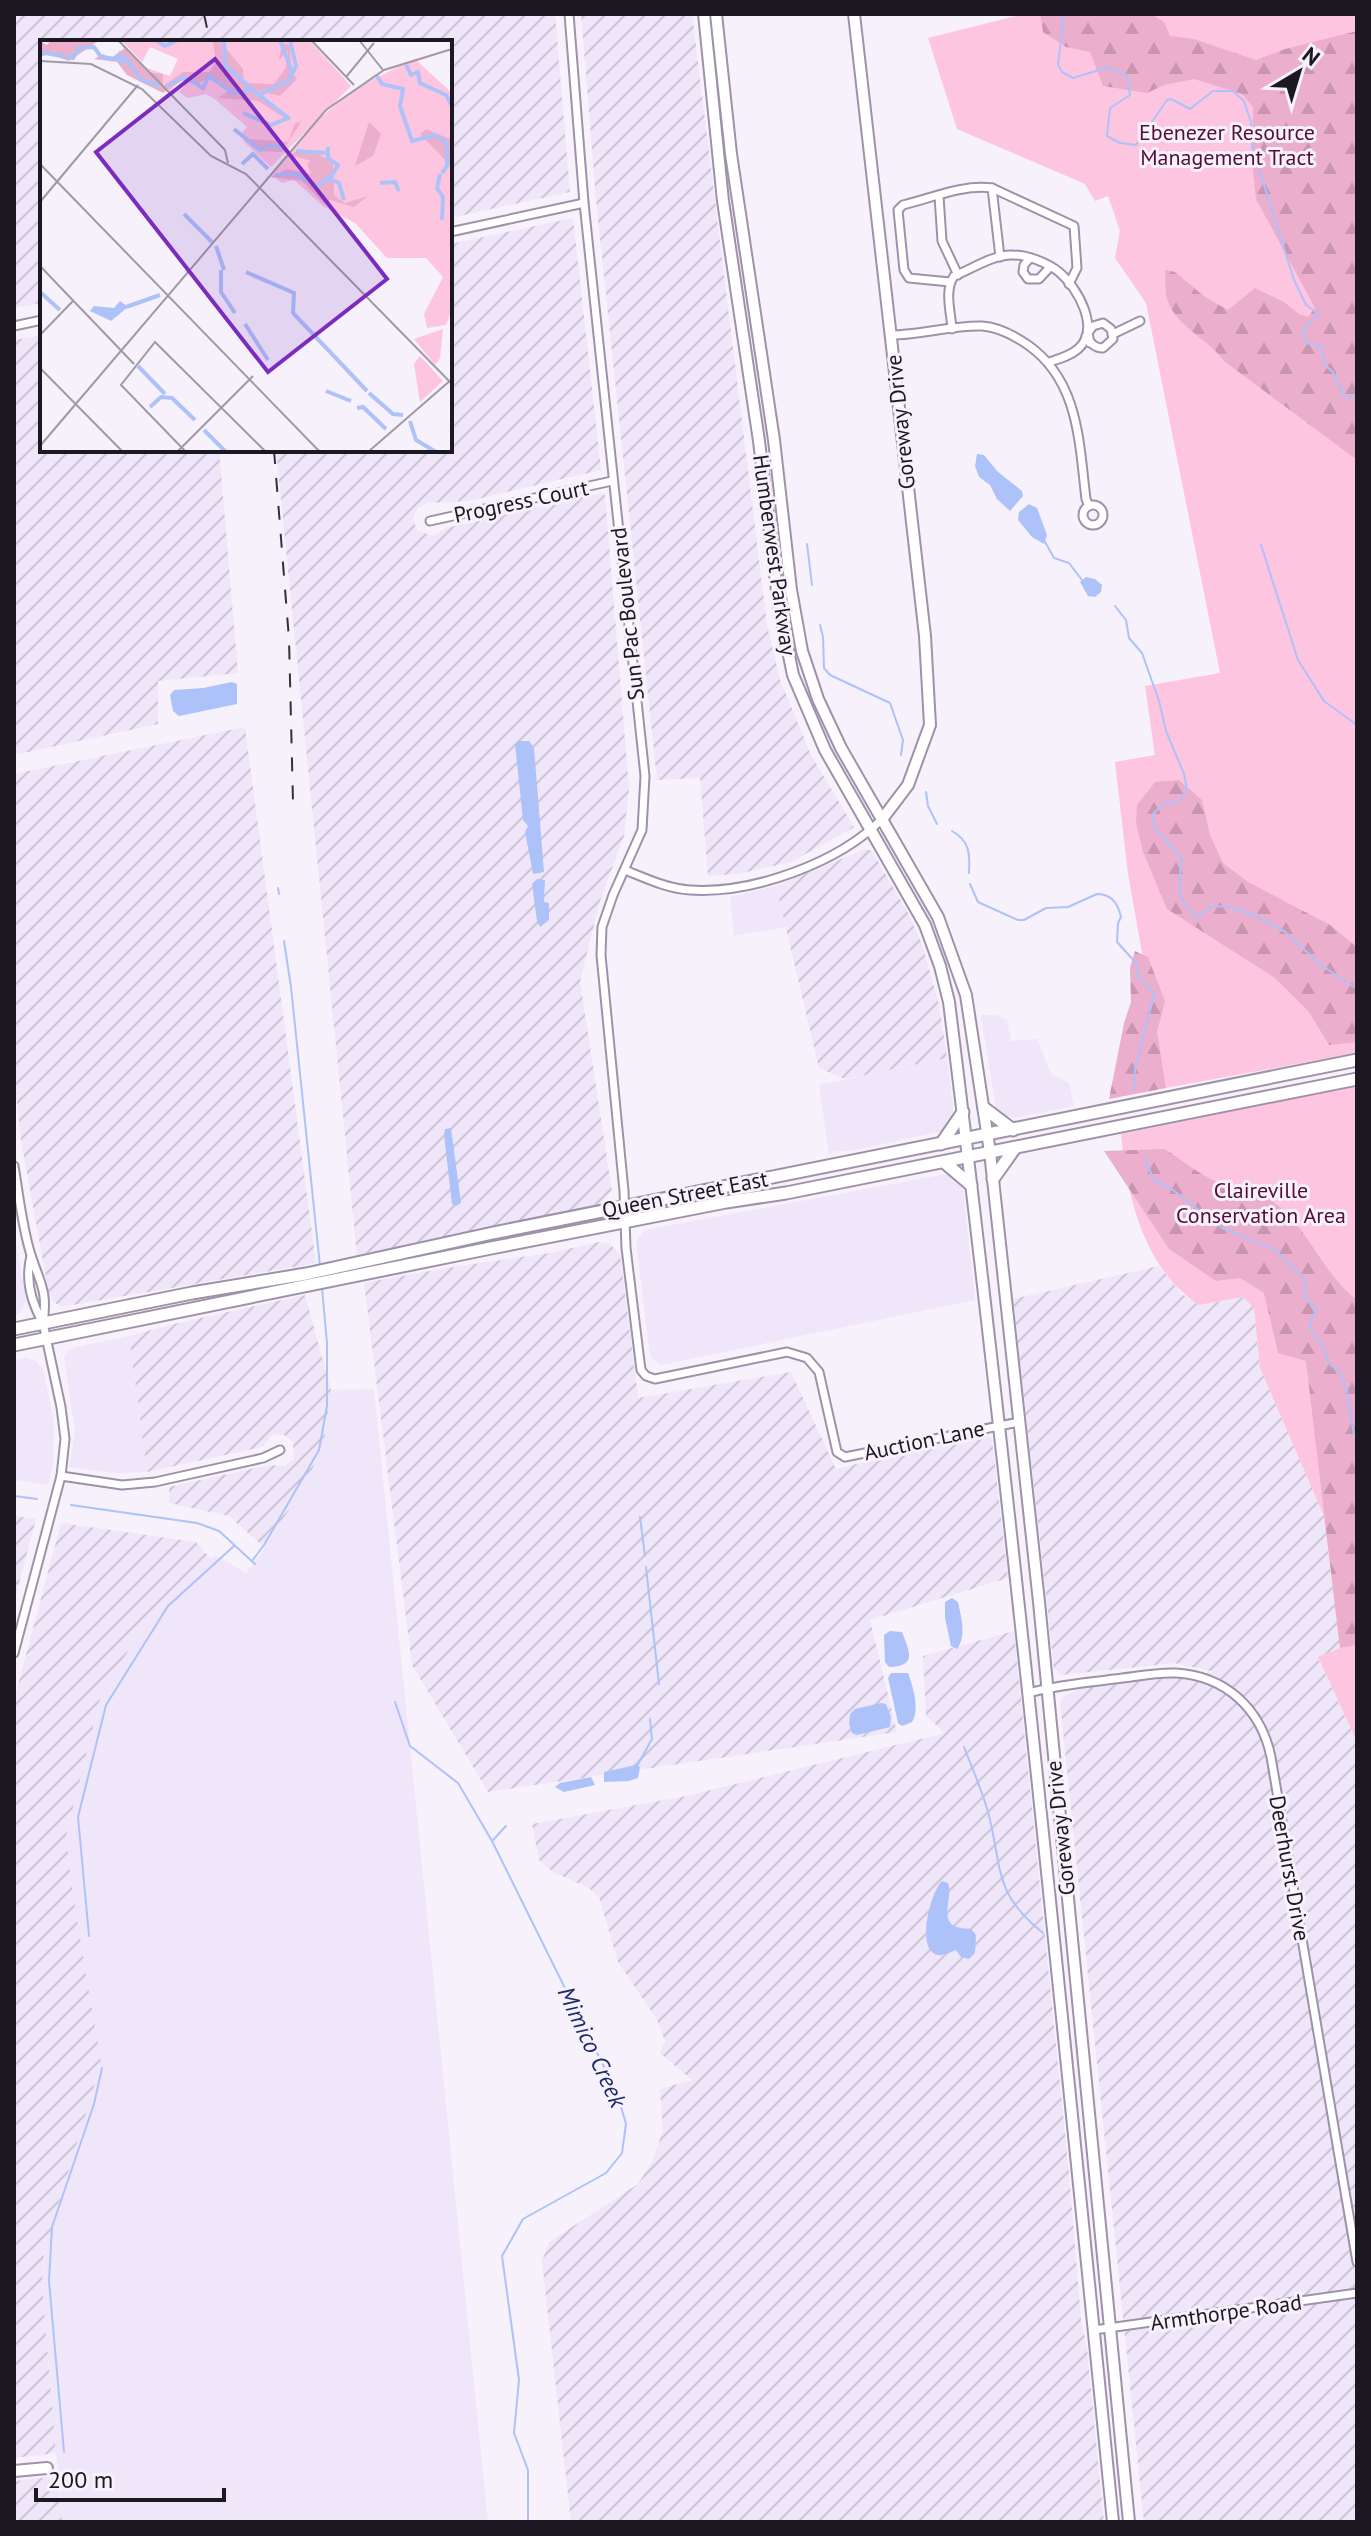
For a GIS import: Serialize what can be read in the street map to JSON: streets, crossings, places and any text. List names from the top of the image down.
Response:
{
  "streets": {
    "main road": ["Goreway Drive", "Humberwest Parkway", "Queen Street East"],
    "street": [
      "Progress Court",
      "Sun Pac Boulevard",
      "Auction Lane",
      "Deerhurst Drive",
      "Armthorpe Road"
    ]
  },
  "crossings": [
    ["Goreway Drive", "Humberwest Parkway"],
    ["Goreway Drive", "Queen Street East"],
    ["Goreway Drive", "Auction Lane"],
    ["Goreway Drive", "Deerhurst Drive"],
    ["Goreway Drive", "Armthorpe Road"],
    ["Progress Court", "Sun Pac Boulevard"],
    ["Humberwest Parkway", "Queen Street East"],
    ["Sun Pac Boulevard", "Queen Street East"],
    ["Sun Pac Boulevard", "Auction Lane"],
    ["Queen Street East", "Auction Lane"]
  ],
  "water": ["Mimico Creek"],
  "parks": ["Ebenezer Resource Management Tract", "Claireville Conservation Area"],
  "scale_bar": "200 m",
  "north": "top right"
}
